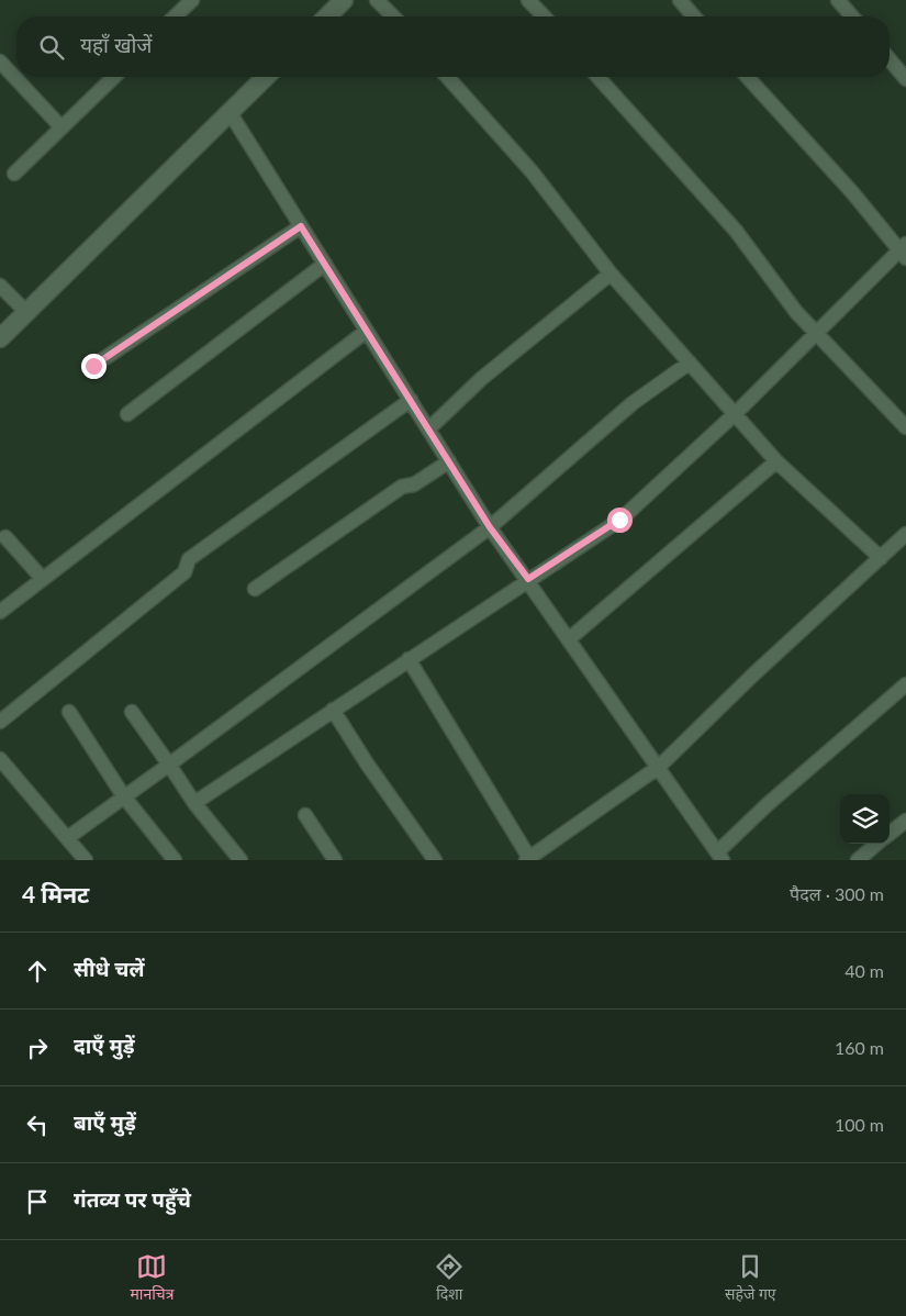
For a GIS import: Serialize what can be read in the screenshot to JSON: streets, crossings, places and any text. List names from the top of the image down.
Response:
{
  "page": {
    "search": "यहाँ खोजें",
    "heading": ["4 मिनट", "पैदल · 300 m"],
    "list": [
      ["सीधे चलें", "40 m"],
      ["दाएँ मुड़ें", "160 m"],
      ["बाएँ मुड़ें", "100 m"],
      "गंतव्य पर पहुँचे"
    ],
    "nav": ["मानचित्र", "दिशा", "सहेजे गए"]
  }
}
